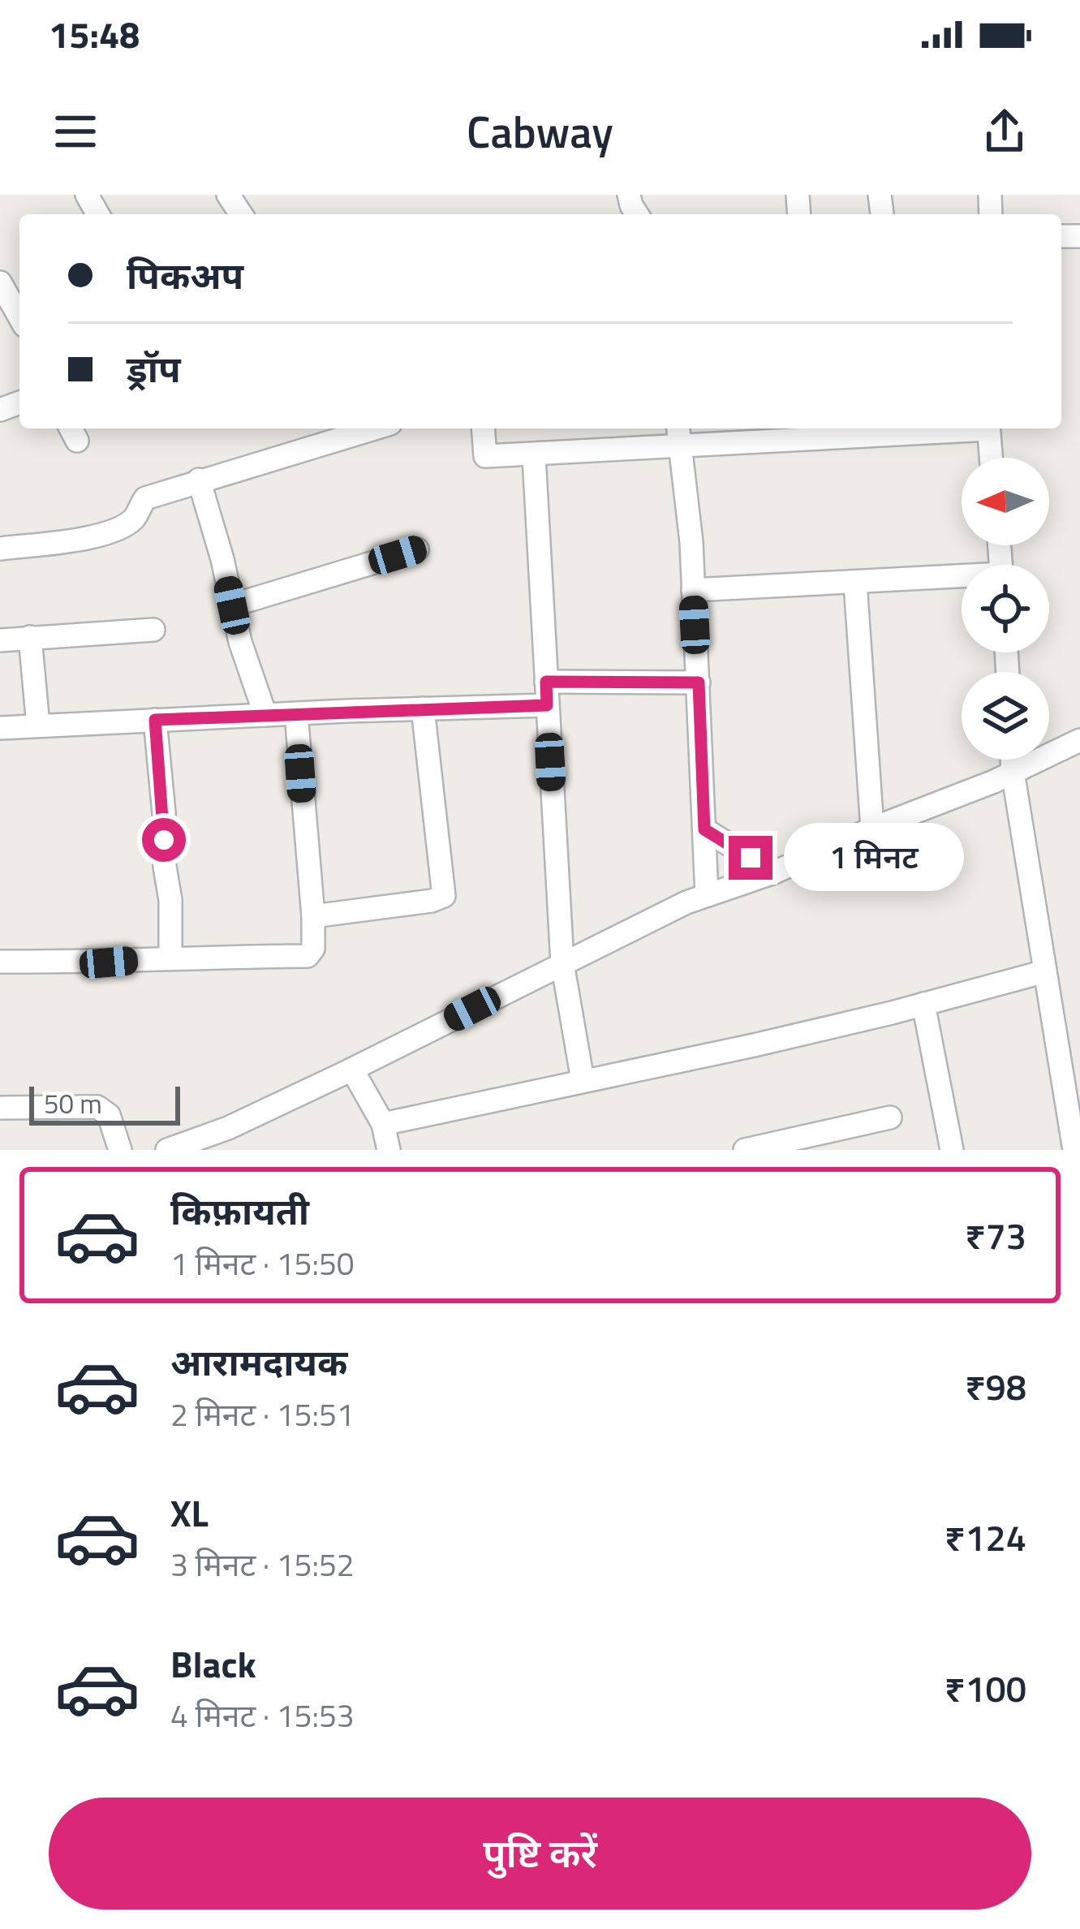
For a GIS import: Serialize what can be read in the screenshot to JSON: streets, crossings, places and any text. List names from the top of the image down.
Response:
{
  "scale_bar": "50 m",
  "north": "left",
  "page": {
    "status": "15:48",
    "header": "Cabway",
    "banner": ["पिकअप", "ड्रॉप"],
    "bubble": "1 मिनट",
    "scale": "50 m",
    "list": [
      {
        "name": "किफ़ायती",
        "note": "1 मिनट · 15:50",
        "value": "₹73"
      },
      {
        "name": "आरामदायक",
        "note": "2 मिनट · 15:51",
        "value": "₹98"
      },
      {
        "name": "XL",
        "note": "3 मिनट · 15:52",
        "value": "₹124"
      },
      {
        "name": "Black",
        "note": "4 मिनट · 15:53",
        "value": "₹100"
      }
    ],
    "buttons": "पुष्टि करें"
  }
}
